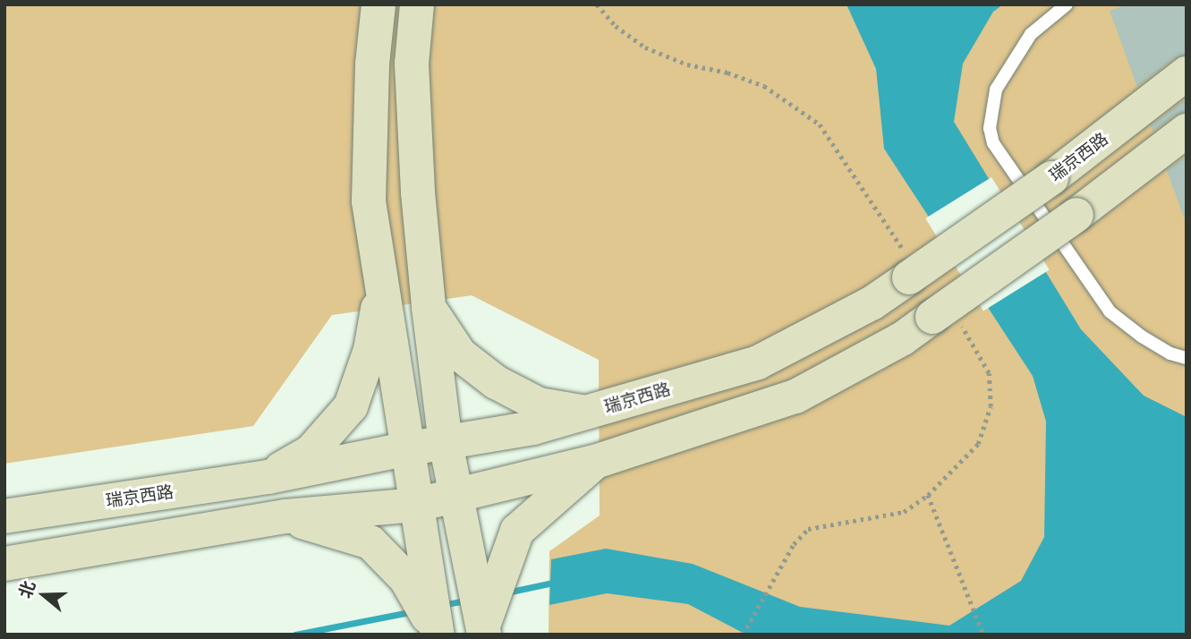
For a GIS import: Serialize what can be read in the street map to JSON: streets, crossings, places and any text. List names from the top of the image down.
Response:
{
  "streets": {
    "street": ["瑞京西路"]
  },
  "north": "left"
}
